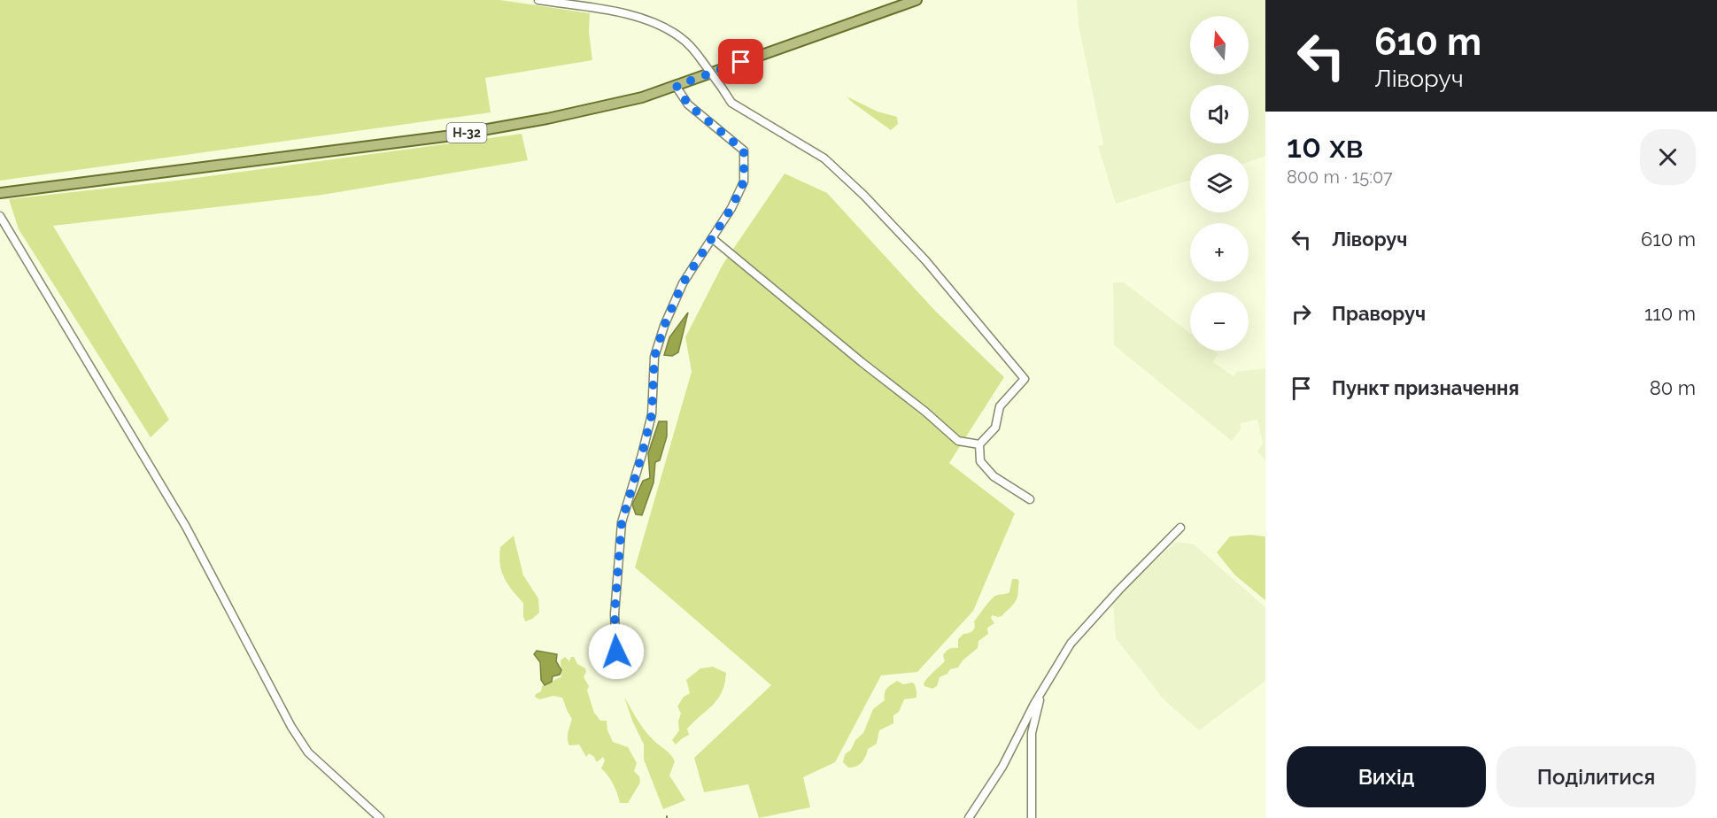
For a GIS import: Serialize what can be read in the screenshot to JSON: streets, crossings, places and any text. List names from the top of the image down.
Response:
{
  "streets": {
    "main road": ["Н-32"]
  },
  "north": "top",
  "page": {
    "turn": ["610 m", "Ліворуч"],
    "map_buttons": ["+", "−"],
    "heading": ["10 хв", "800 m · 15:07"],
    "list": [
      {
        "name": "Ліворуч",
        "value": "610 m"
      },
      {
        "name": "Праворуч",
        "value": "110 m"
      },
      {
        "name": "Пункт призначення",
        "value": "80 m"
      }
    ],
    "buttons": ["Вихід", "Поділитися"]
  }
}
